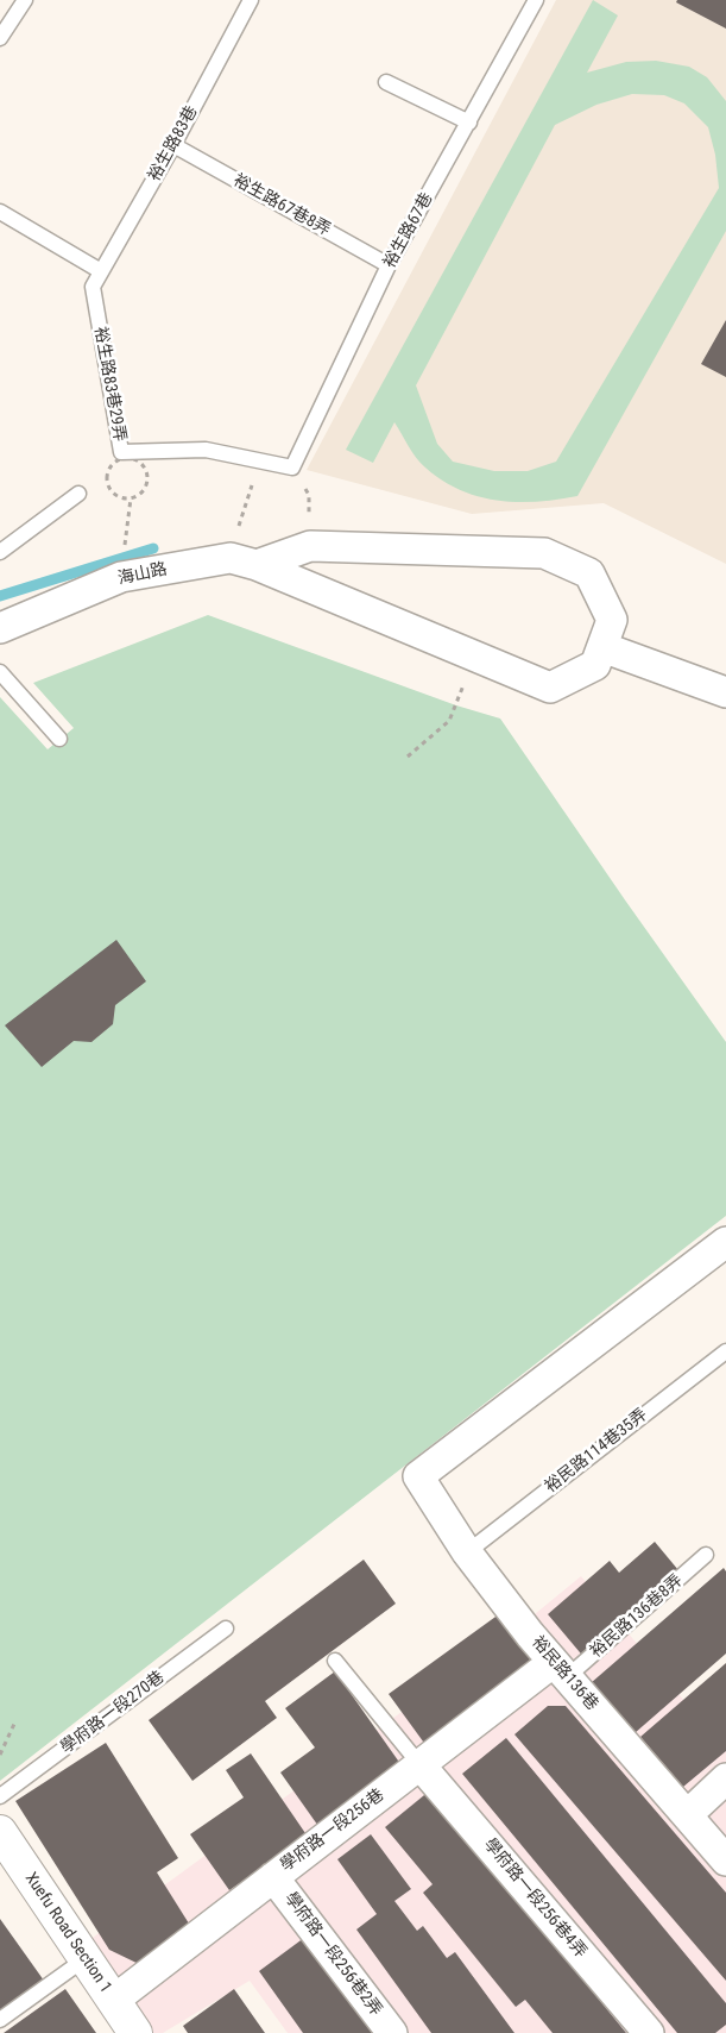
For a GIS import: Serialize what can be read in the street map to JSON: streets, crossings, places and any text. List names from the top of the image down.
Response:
{
  "streets": {
    "street": [
      "海山路",
      "裕民路136巷",
      "學府路一段256巷",
      "學府路一段256巷4弄",
      "Xuefu Road Section 1",
      "學府路一段256巷2弄"
    ],
    "lane": [
      "裕生路83巷",
      "裕生路67巷8弄",
      "裕生路67巷",
      "裕生路83巷29弄",
      "裕民路114巷35弄",
      "裕民路136巷8弄",
      "學府路一段270巷"
    ]
  },
  "crossings": [
    ["裕生路83巷", "裕生路67巷8弄"],
    ["裕生路83巷", "裕生路83巷29弄"],
    ["裕生路67巷8弄", "裕生路67巷"],
    ["裕生路67巷", "裕生路83巷29弄"],
    ["裕民路114巷35弄", "裕民路136巷"],
    ["裕民路136巷8弄", "裕民路136巷"],
    ["裕民路136巷8弄", "學府路一段256巷"],
    ["裕民路136巷", "學府路一段256巷"],
    ["學府路一段256巷", "學府路一段256巷4弄"],
    ["學府路一段256巷", "Xuefu Road Section 1"],
    ["學府路一段256巷", "學府路一段256巷2弄"]
  ]
}
